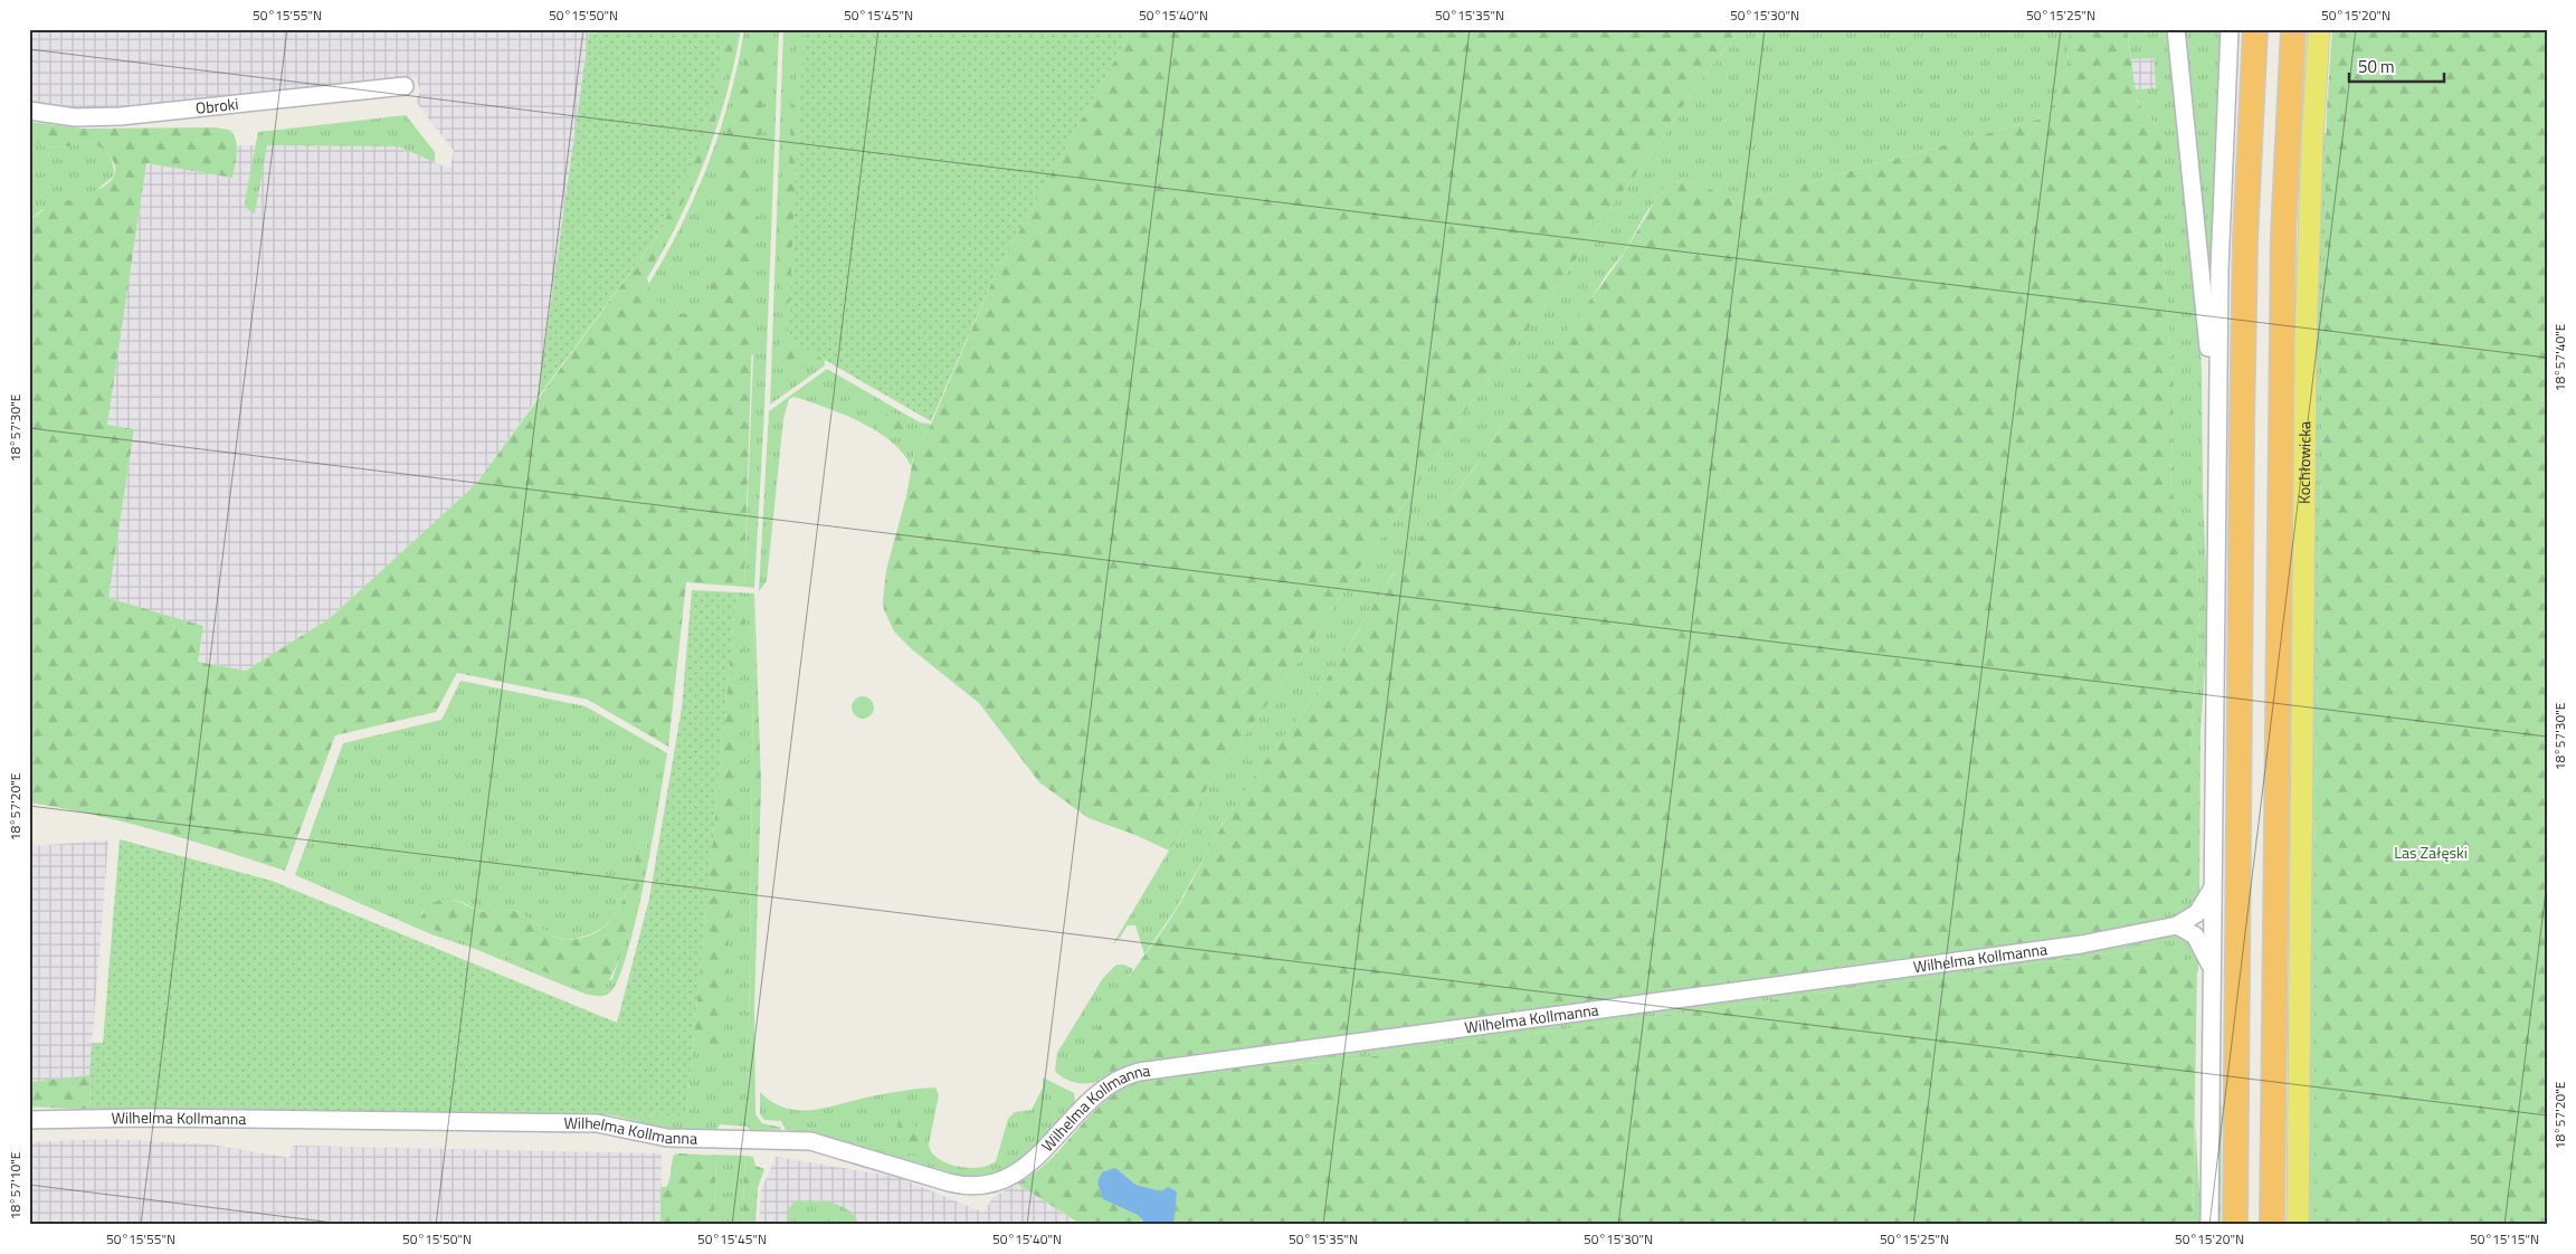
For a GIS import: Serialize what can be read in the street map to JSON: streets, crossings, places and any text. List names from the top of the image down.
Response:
{
  "streets": {
    "main road": ["Kochłowicka"],
    "street": ["Obroki", "Wilhelma Kollmanna"]
  },
  "parks": ["Las Załęski"],
  "scale_bar": "50 m",
  "coordinates": [
    "50°15'55\"N",
    "50°15'50\"N",
    "50°15'45\"N",
    "50°15'40\"N",
    "50°15'35\"N",
    "50°15'30\"N",
    "50°15'25\"N",
    "50°15'20\"N",
    "18°57'40\"E",
    "18°57'30\"E",
    "18°57'20\"E",
    "18°57'10\"E",
    "50°15'15\"N"
  ]
}
